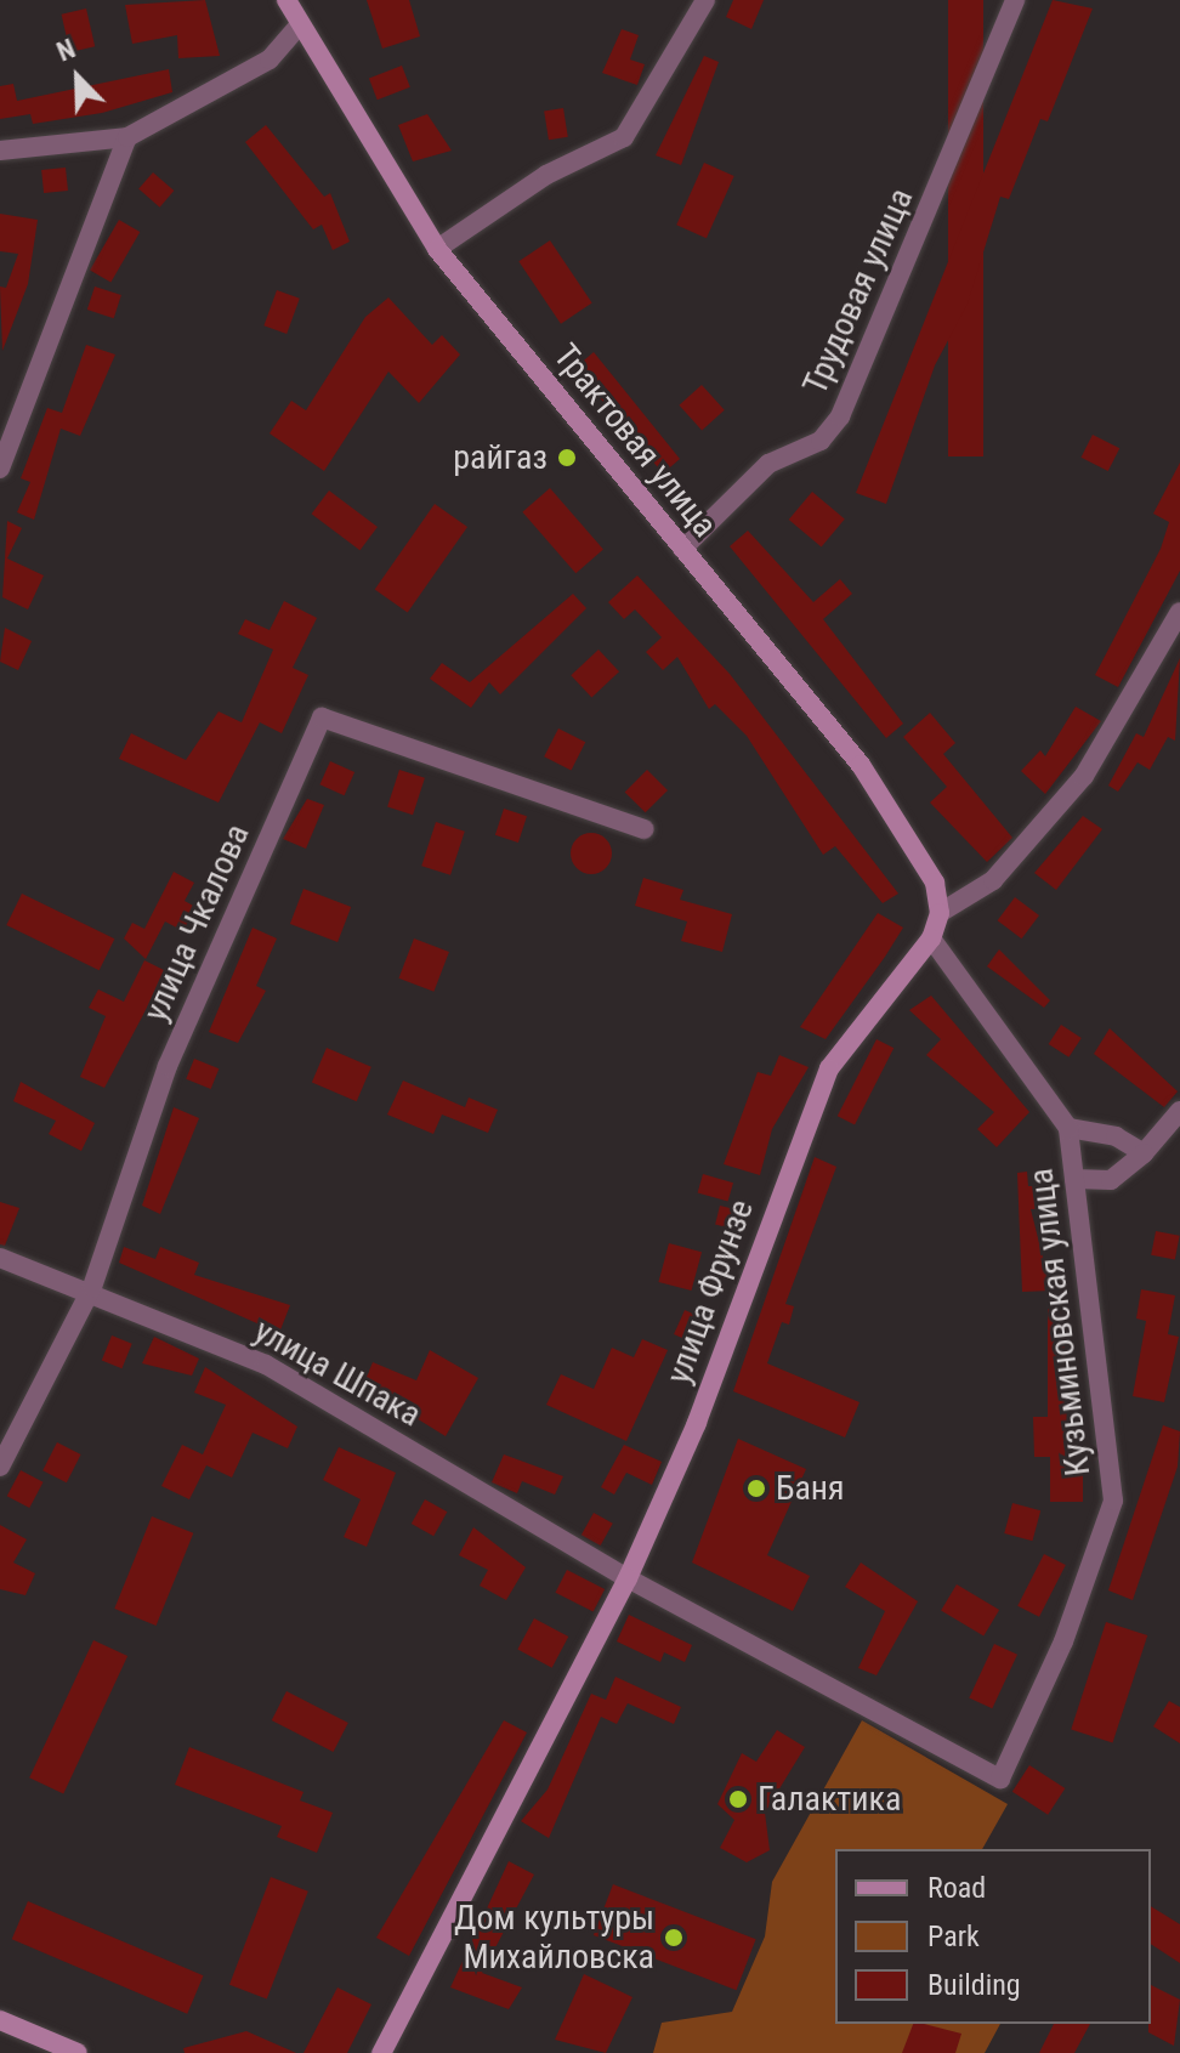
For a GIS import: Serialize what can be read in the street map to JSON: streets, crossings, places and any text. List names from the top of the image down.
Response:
{
  "streets": {
    "street": [
      "Трудовая улица",
      "Трактовая улица",
      "улица Чкалова",
      "улица Фрунзе",
      "Кузьминовская улица",
      "улица Шпака"
    ]
  },
  "crossings": [
    ["Трудовая улица", "Трактовая улица"],
    ["Трактовая улица", "улица Фрунзе"],
    ["улица Чкалова", "улица Шпака"],
    ["улица Фрунзе", "Кузьминовская улица"],
    ["улица Фрунзе", "улица Шпака"],
    ["Кузьминовская улица", "улица Шпака"]
  ],
  "places": [
    "райгаз",
    "Баня",
    "Галактика",
    "Дом культуры Михайловска"
  ],
  "legend": ["Road", "Park", "Building"],
  "north": "top left"
}
